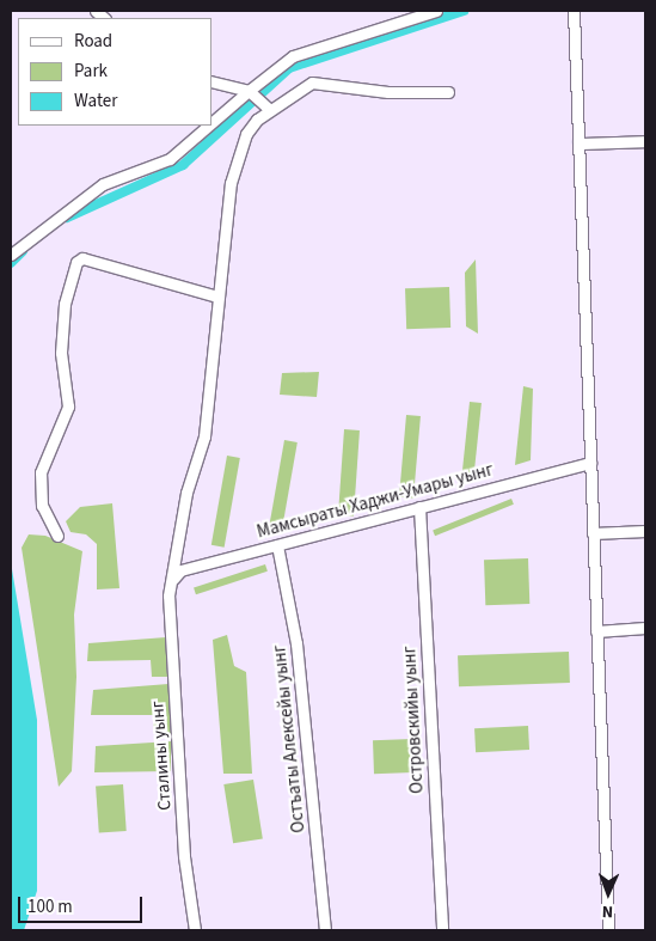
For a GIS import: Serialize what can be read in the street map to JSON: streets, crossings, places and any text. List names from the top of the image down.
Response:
{
  "streets": {
    "street": [
      "Мамсыраты Хаджи-Умары уынг",
      "Островскийы уынг",
      "Остъаты Алексейы уынг",
      "Сталины уынг"
    ]
  },
  "crossings": [
    ["Мамсыраты Хаджи-Умары уынг", "Островскийы уынг"],
    ["Мамсыраты Хаджи-Умары уынг", "Остъаты Алексейы уынг"],
    ["Мамсыраты Хаджи-Умары уынг", "Сталины уынг"]
  ],
  "legend": ["Road", "Park", "Water"],
  "scale_bar": "100 m",
  "north": "bottom"
}
